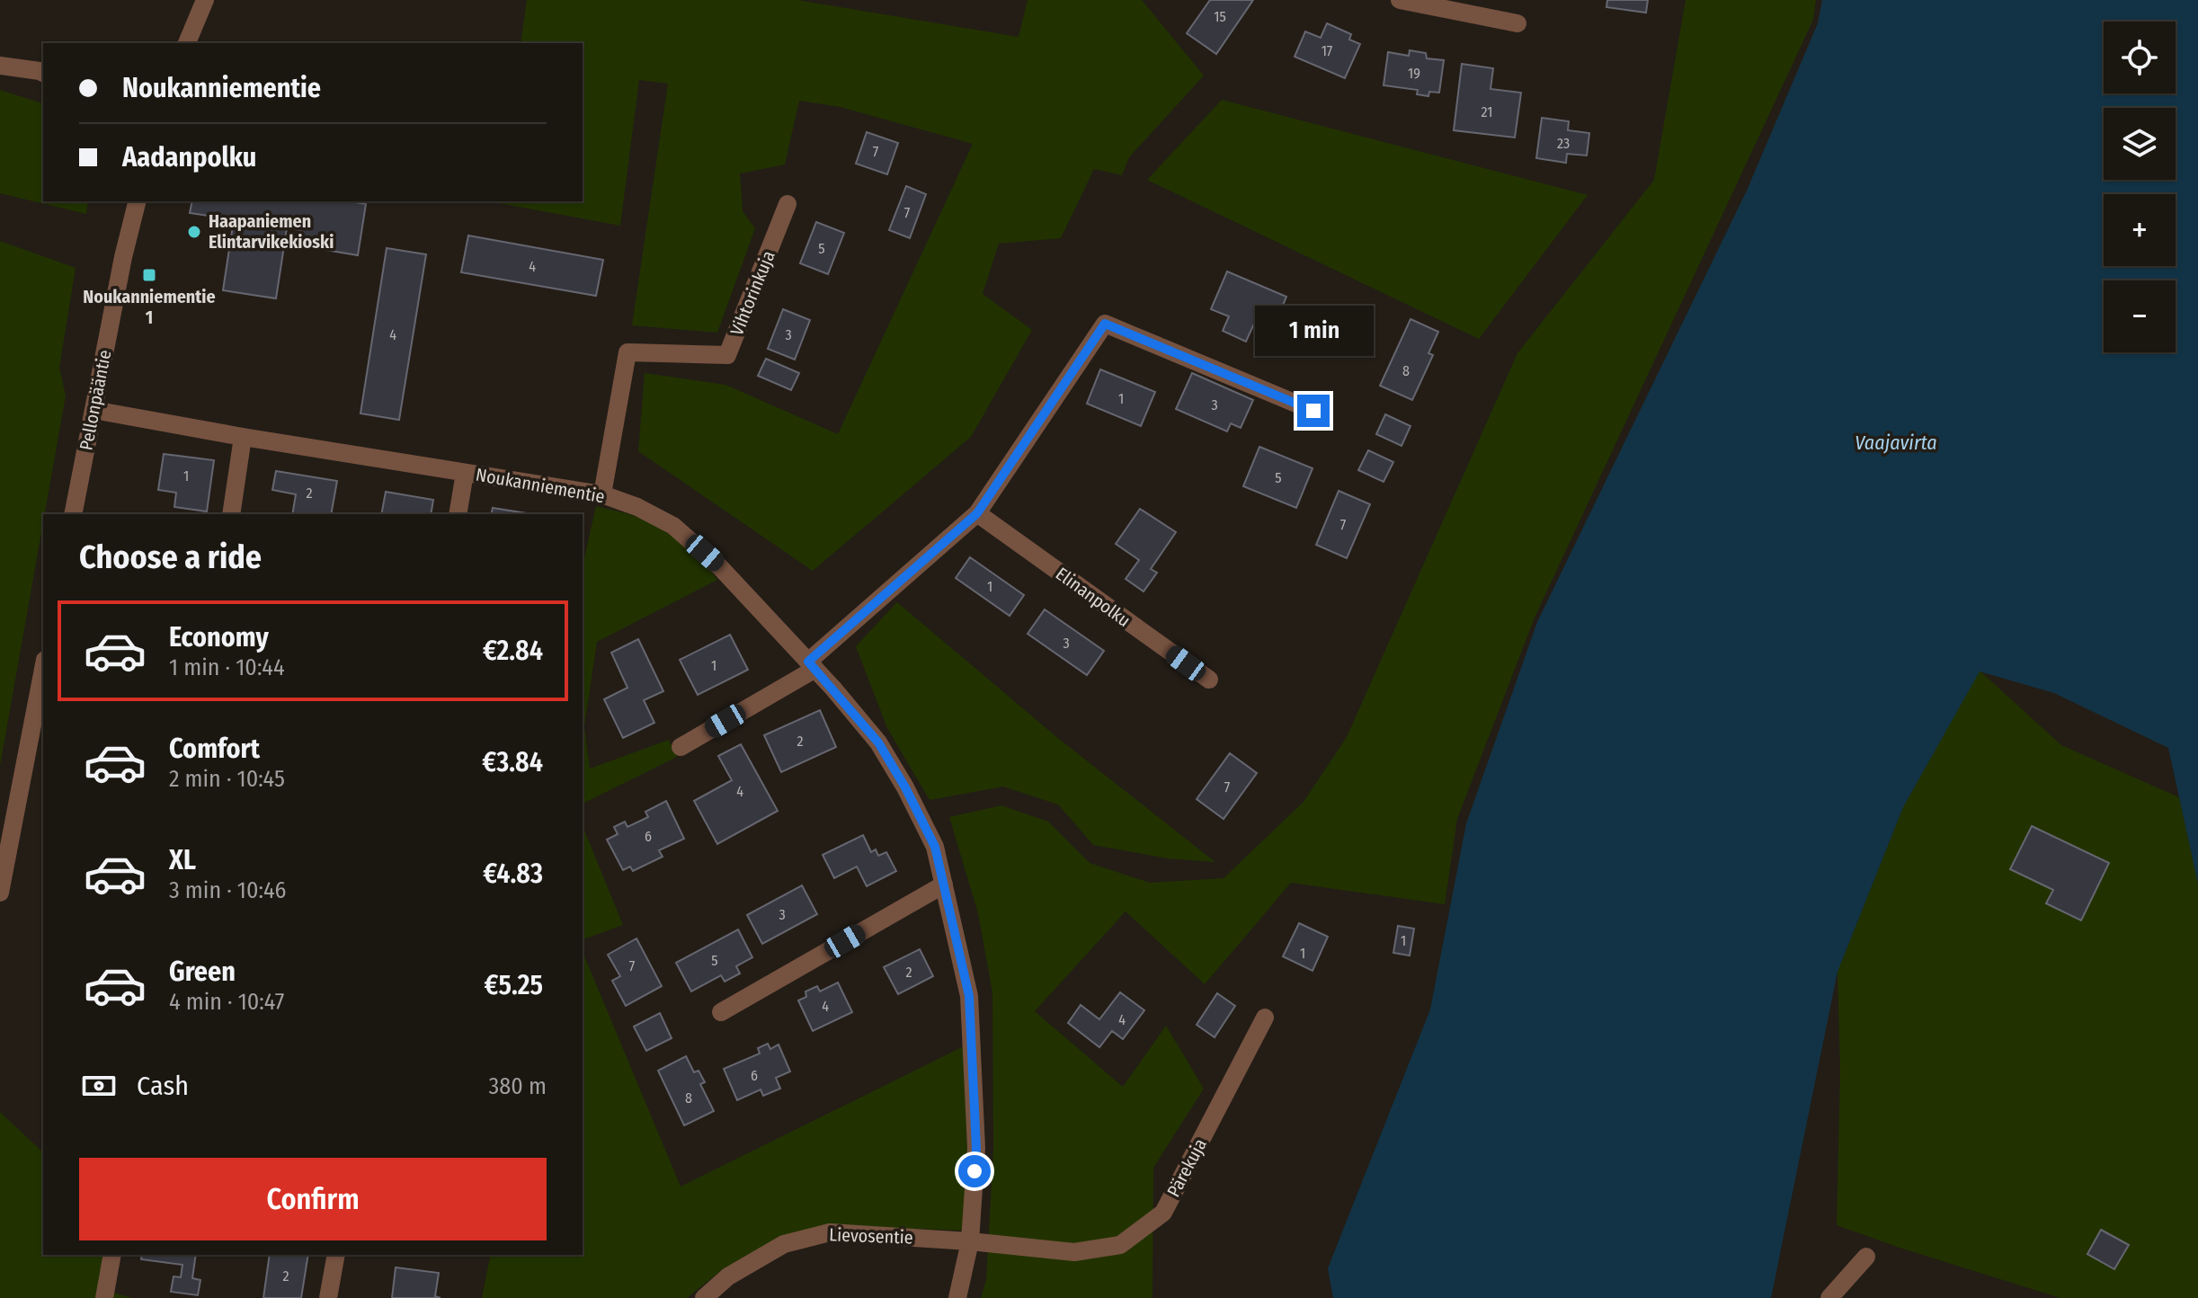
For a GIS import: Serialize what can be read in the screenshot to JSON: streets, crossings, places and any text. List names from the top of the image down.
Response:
{
  "streets": {
    "street": [
      "Vihtorinkuja",
      "Pellonpääntie",
      "Noukanniementie",
      "Elinanpolku",
      "Pärekuja",
      "Lievosentie"
    ]
  },
  "crossings": [
    ["Vihtorinkuja", "Noukanniementie"],
    ["Pellonpääntie", "Noukanniementie"],
    ["Noukanniementie", "Pärekuja"],
    ["Noukanniementie", "Lievosentie"],
    ["Pärekuja", "Lievosentie"]
  ],
  "water": ["Vaajavirta"],
  "places": {
    "other": ["Haapaniemen Elintarvikekioski"],
    "transit": ["Noukanniementie 1"]
  },
  "house_numbers": [
    "15",
    "17",
    "19",
    "21",
    "23",
    "7",
    "7",
    "5",
    "4",
    "4",
    "3",
    "8",
    "1",
    "3",
    "1",
    "5",
    "2",
    "7",
    "1",
    "3",
    "1",
    "2",
    "7",
    "4",
    "6",
    "3",
    "1",
    "1",
    "5",
    "7",
    "2",
    "4",
    "4",
    "6",
    "8",
    "2"
  ],
  "page": {
    "map_buttons": ["+", "−"],
    "banner": ["Noukanniementie", "Aadanpolku"],
    "bubble": "1 min",
    "heading": "Choose a ride",
    "list": [
      {
        "name": "Economy",
        "note": "1 min · 10:44",
        "value": "€2.84"
      },
      {
        "name": "Comfort",
        "note": "2 min · 10:45",
        "value": "€3.84"
      },
      {
        "name": "XL",
        "note": "3 min · 10:46",
        "value": "€4.83"
      },
      {
        "name": "Green",
        "note": "4 min · 10:47",
        "value": "€5.25"
      }
    ],
    "pay": ["Cash", "380 m"],
    "buttons": "Confirm"
  }
}
